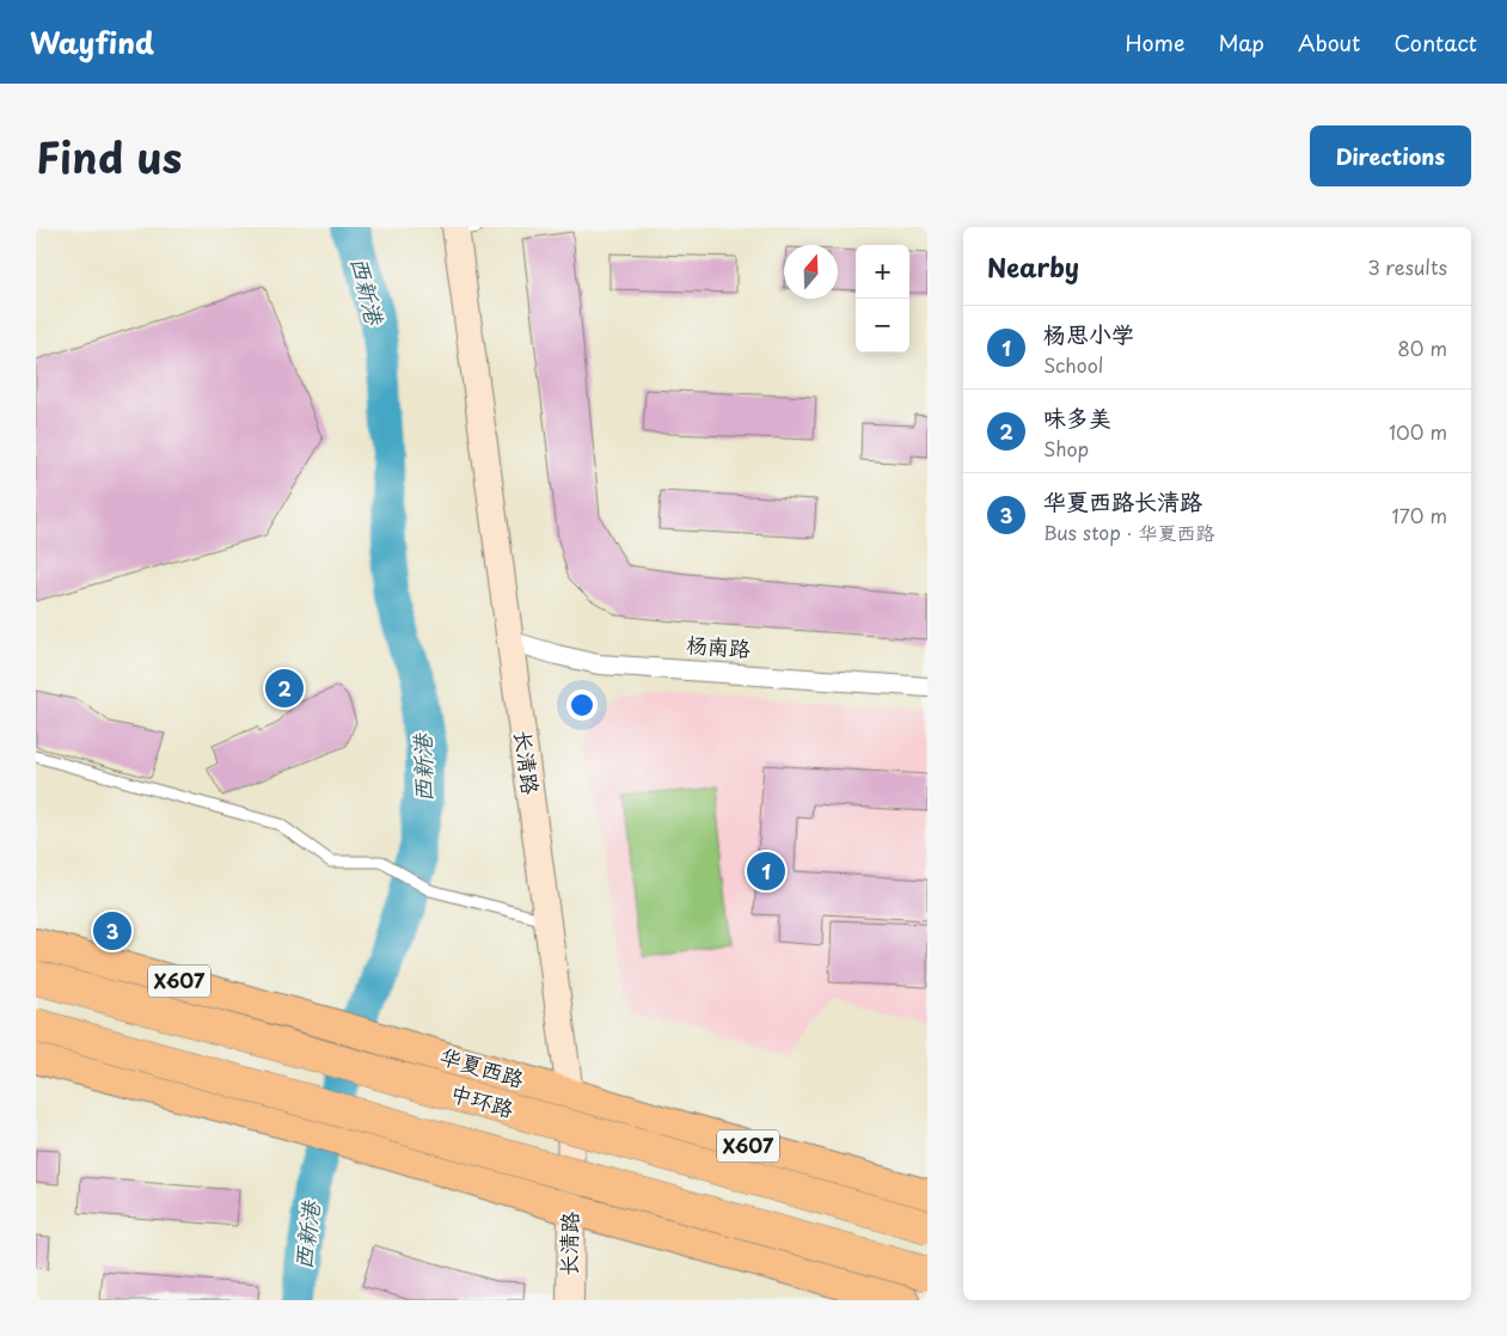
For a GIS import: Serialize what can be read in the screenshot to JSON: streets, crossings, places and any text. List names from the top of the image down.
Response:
{
  "streets": {
    "highway": ["中环路"],
    "main road": ["长清路", "X607", "华夏西路"],
    "street": ["杨南路"]
  },
  "crossings": [
    ["杨南路", "长清路"],
    ["长清路", "华夏西路"]
  ],
  "water": ["西新港"],
  "north": "top",
  "page": {
    "header": "Wayfind",
    "nav": [
      "Home",
      "Map",
      "About",
      "Contact"
    ],
    "title": "Find us",
    "buttons": "Directions",
    "heading": ["Nearby", "3 results"],
    "map_buttons": ["+", "−"],
    "list": [
      {
        "mark": "1",
        "name": "杨思小学",
        "note": "School",
        "value": "80 m"
      },
      {
        "mark": "2",
        "name": "味多美",
        "note": "Shop",
        "value": "100 m"
      },
      {
        "mark": "3",
        "name": "华夏西路长清路",
        "note": "Bus stop · 华夏西路",
        "value": "170 m"
      }
    ],
    "pins": ["2", "1", "3"]
  }
}
